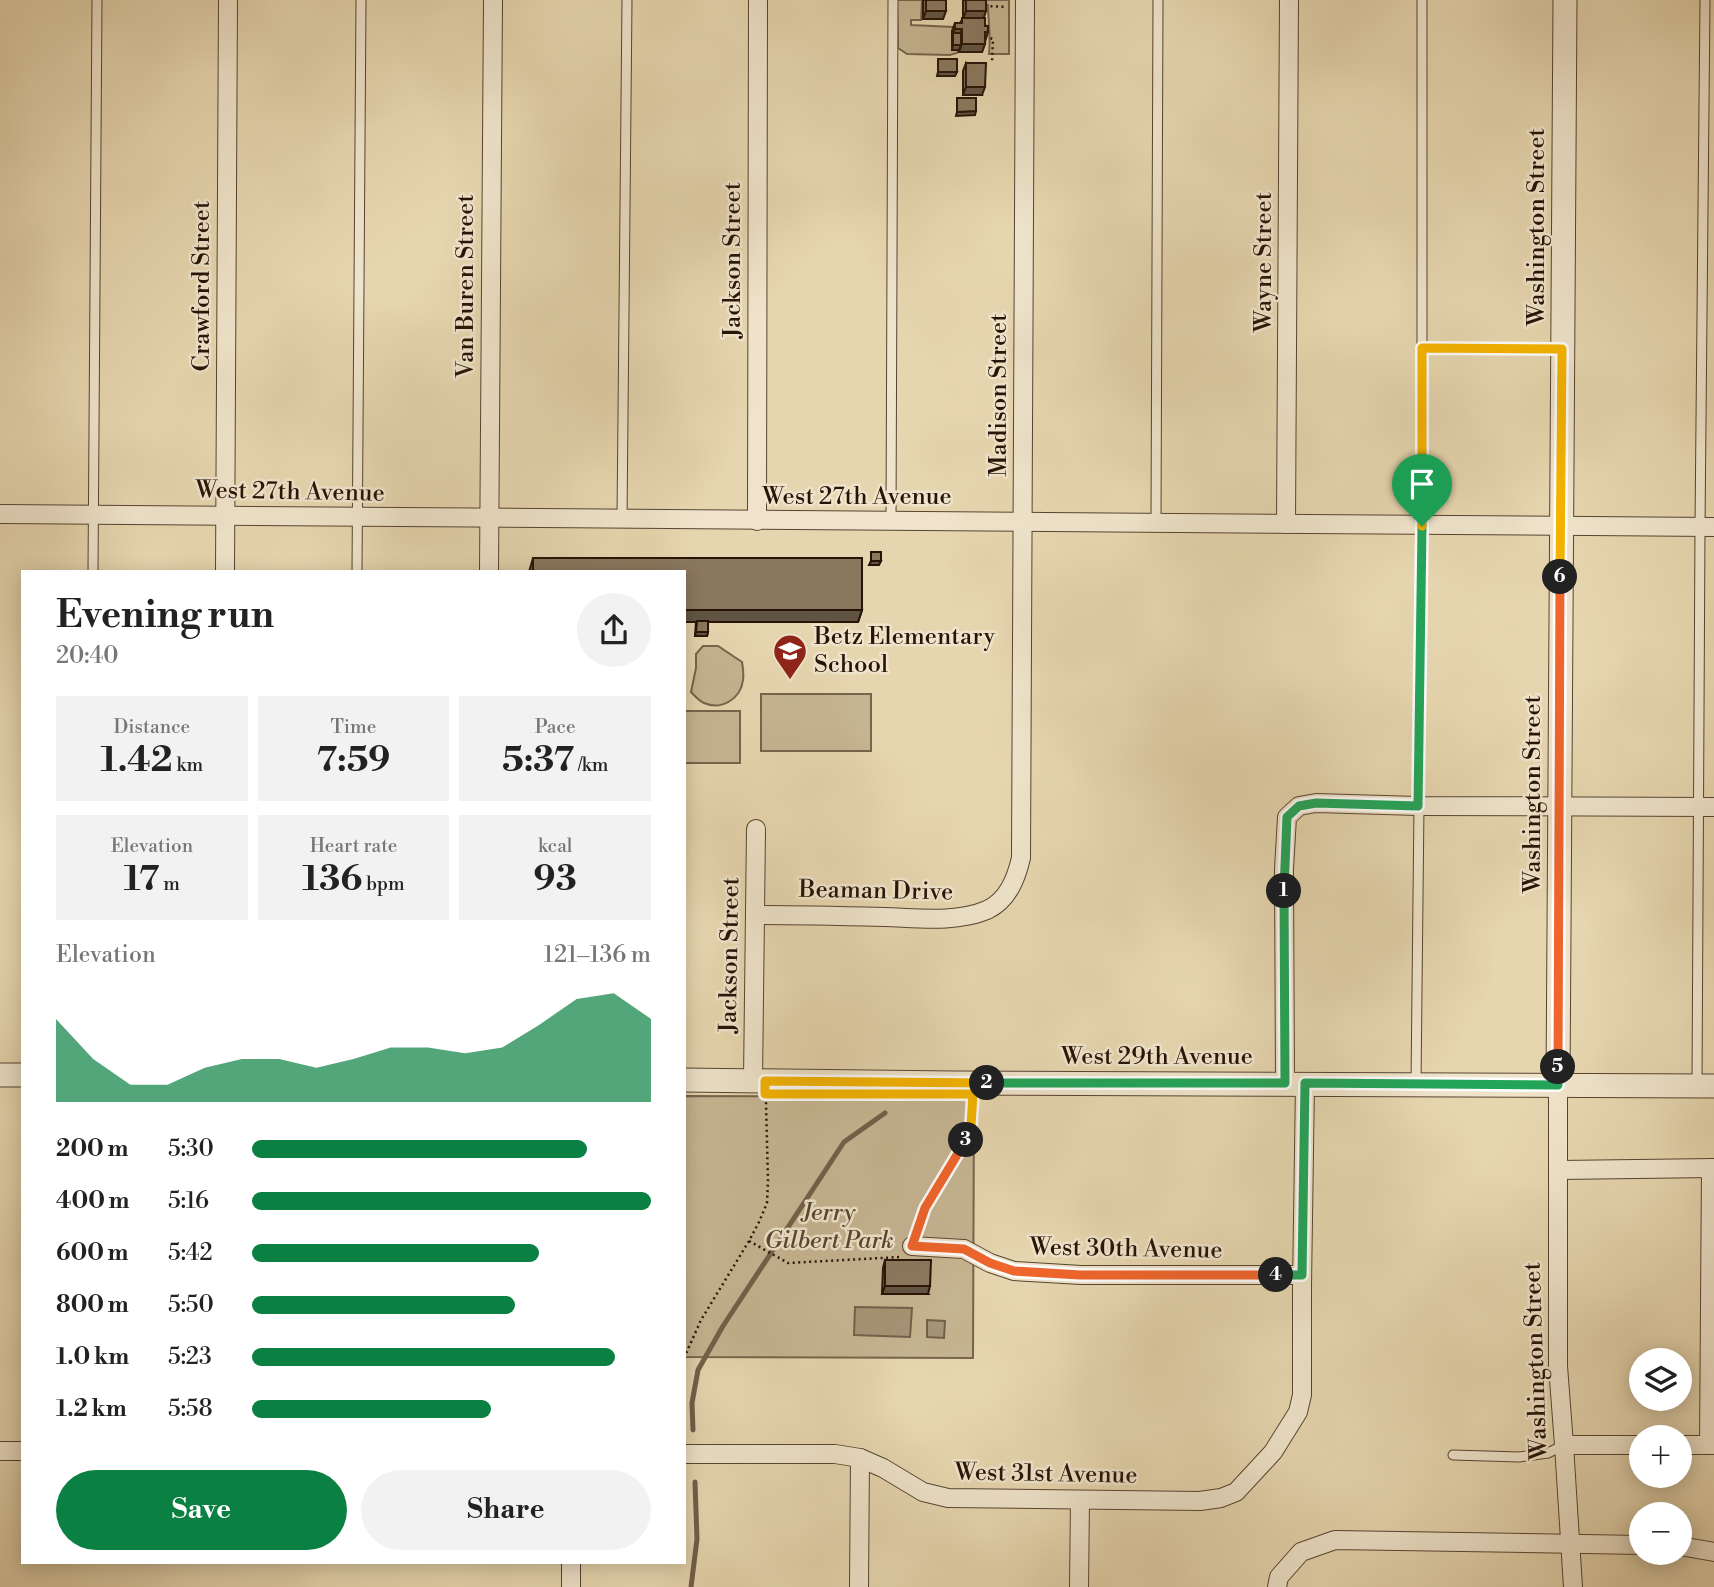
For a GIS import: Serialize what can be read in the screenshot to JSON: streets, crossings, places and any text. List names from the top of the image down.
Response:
{
  "streets": {
    "street": [
      "Washington Street",
      "Jackson Street",
      "Wayne Street",
      "Crawford Street",
      "Van Buren Street",
      "Madison Street",
      "West 27th Avenue",
      "Beaman Drive",
      "West 29th Avenue",
      "West 30th Avenue",
      "West 31st Avenue"
    ]
  },
  "crossings": [
    ["Washington Street", "West 27th Avenue"],
    ["Washington Street", "West 29th Avenue"],
    ["Jackson Street", "West 27th Avenue"],
    ["Jackson Street", "Beaman Drive"],
    ["Jackson Street", "West 29th Avenue"],
    ["Wayne Street", "West 27th Avenue"],
    ["Crawford Street", "West 27th Avenue"],
    ["Van Buren Street", "West 27th Avenue"],
    ["Madison Street", "West 27th Avenue"],
    ["Madison Street", "Beaman Drive"],
    ["West 30th Avenue", "West 31st Avenue"]
  ],
  "parks": ["Jerry Gilbert Park"],
  "places": {
    "school or university": ["Betz Elementary School"]
  },
  "page": {
    "pins": [
      "6",
      "1",
      "5",
      "2",
      "3",
      "4"
    ],
    "heading": ["Evening run", "20:40"],
    "stats": [
      ["Distance", "1.42 km"],
      ["Time", "7:59"],
      ["Pace", "5:37 /km"],
      ["Elevation", "17 m"],
      ["Heart rate", "136 bpm"],
      ["kcal", "93"]
    ],
    "chart": ["Elevation", "121–136 m"],
    "list": [
      {
        "name": "200 m",
        "note": "5:30"
      },
      {
        "name": "400 m",
        "note": "5:16"
      },
      {
        "name": "600 m",
        "note": "5:42"
      },
      {
        "name": "800 m",
        "note": "5:50"
      },
      {
        "name": "1.0 km",
        "note": "5:23"
      },
      {
        "name": "1.2 km",
        "note": "5:58"
      }
    ],
    "map_buttons": ["+", "−"],
    "buttons": ["Save", "Share"]
  }
}
